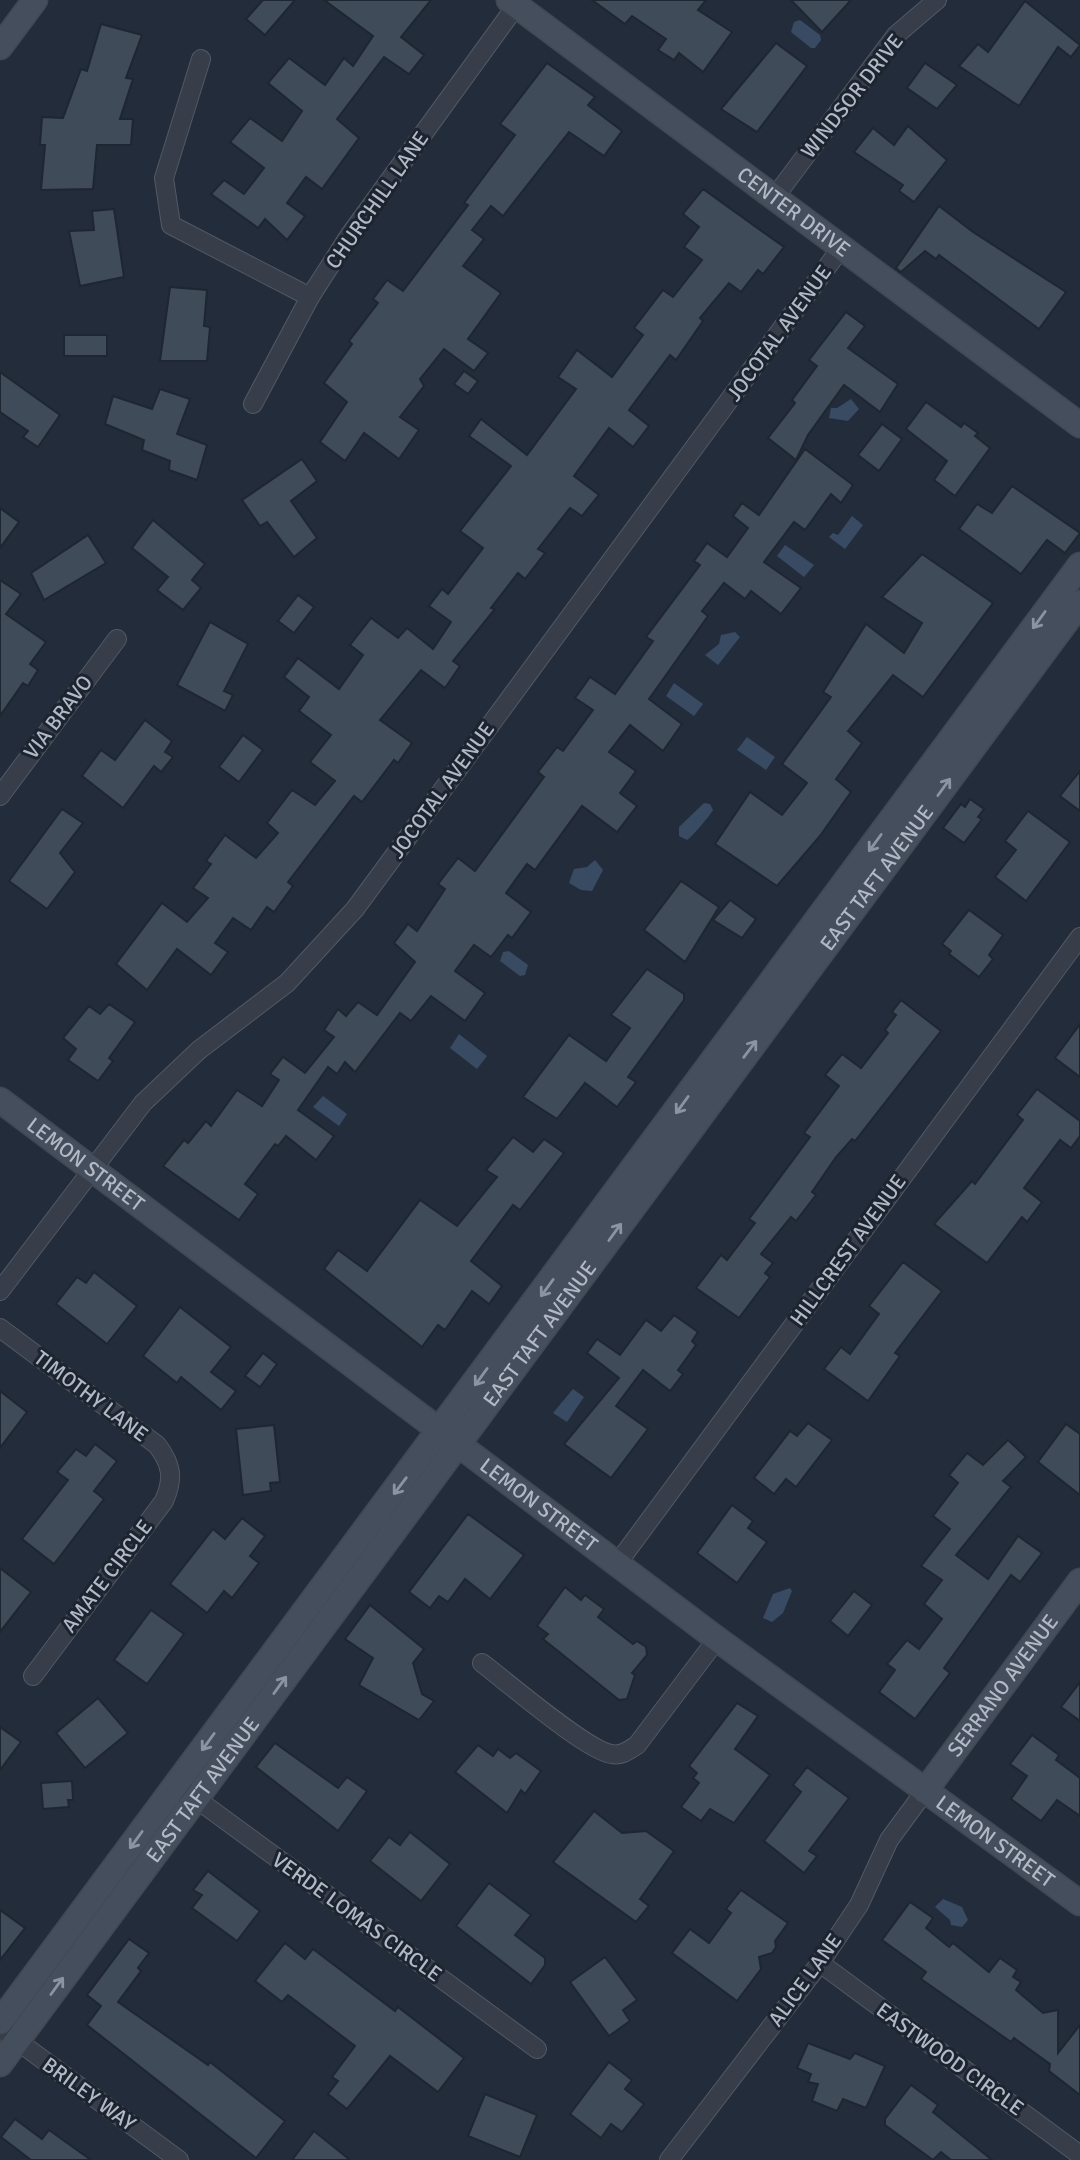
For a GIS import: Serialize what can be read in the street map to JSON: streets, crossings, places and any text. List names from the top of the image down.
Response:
{
  "streets": {
    "street": [
      "WINDSOR DRIVE",
      "CHURCHILL LANE",
      "CENTER DRIVE",
      "JOCOTAL AVENUE",
      "VIA BRAVO",
      "EAST TAFT AVENUE",
      "LEMON STREET",
      "HILLCREST AVENUE",
      "TIMOTHY LANE",
      "AMATE CIRCLE",
      "SERRANO AVENUE",
      "VERDE LOMAS CIRCLE",
      "ALICE LANE",
      "EASTWOOD CIRCLE",
      "BRILEY WAY"
    ]
  },
  "crossings": [
    ["WINDSOR DRIVE", "CENTER DRIVE"],
    ["CHURCHILL LANE", "CENTER DRIVE"],
    ["CENTER DRIVE", "JOCOTAL AVENUE"],
    ["JOCOTAL AVENUE", "LEMON STREET"],
    ["EAST TAFT AVENUE", "LEMON STREET"],
    ["EAST TAFT AVENUE", "VERDE LOMAS CIRCLE"],
    ["EAST TAFT AVENUE", "BRILEY WAY"],
    ["LEMON STREET", "HILLCREST AVENUE"],
    ["LEMON STREET", "SERRANO AVENUE"],
    ["LEMON STREET", "ALICE LANE"],
    ["TIMOTHY LANE", "AMATE CIRCLE"],
    ["SERRANO AVENUE", "ALICE LANE"],
    ["ALICE LANE", "EASTWOOD CIRCLE"]
  ]
}
